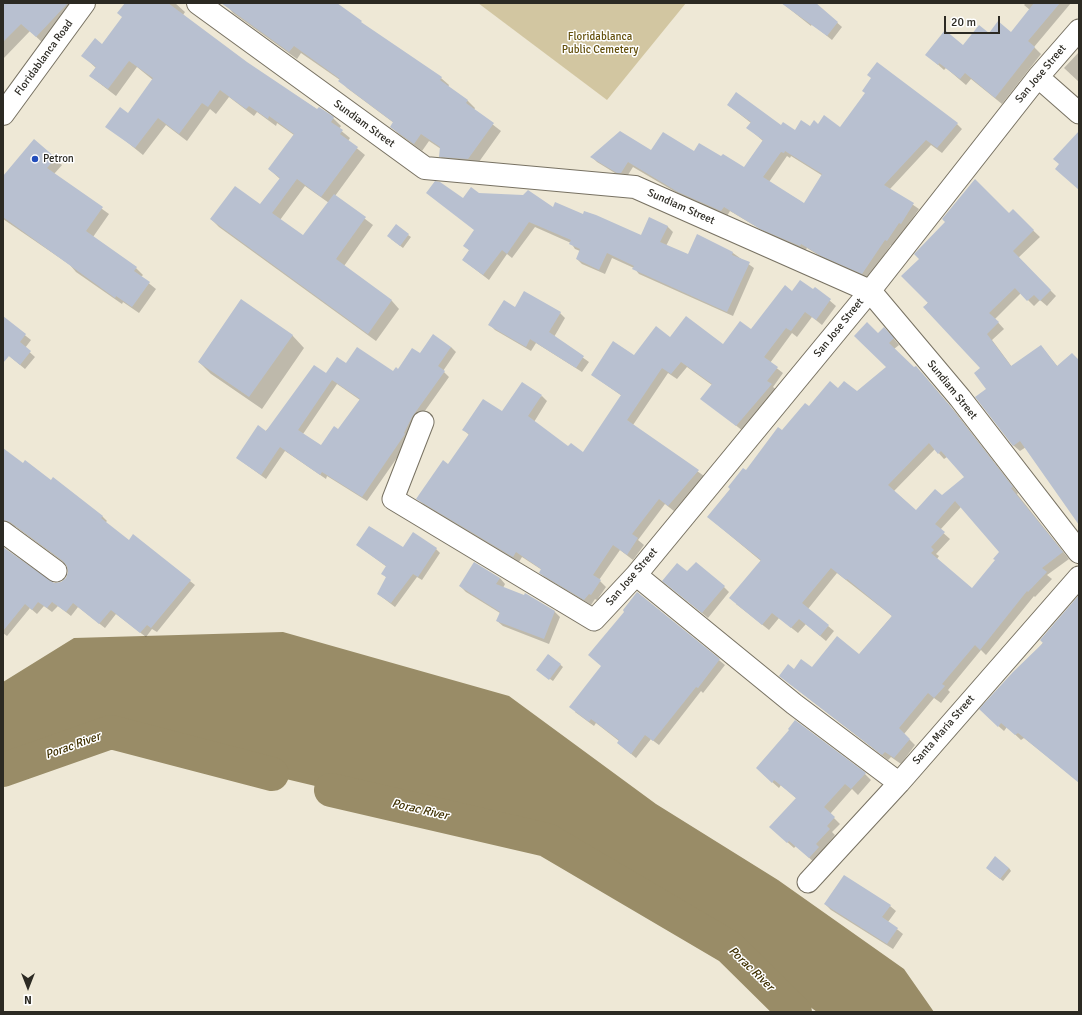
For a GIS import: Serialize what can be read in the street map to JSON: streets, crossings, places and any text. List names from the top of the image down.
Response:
{
  "streets": {
    "street": [
      "Floridablanca Road",
      "San Jose Street",
      "Sundiam Street",
      "Santa Maria Street"
    ]
  },
  "crossings": [
    ["San Jose Street", "Sundiam Street"]
  ],
  "water": ["Porac River"],
  "parks": ["Floridablanca Public Cemetery"],
  "places": ["Petron"],
  "scale_bar": "20 m",
  "north": "bottom"
}
